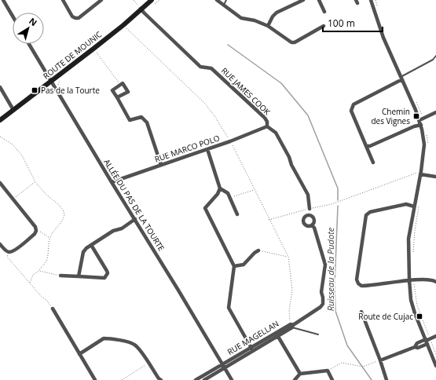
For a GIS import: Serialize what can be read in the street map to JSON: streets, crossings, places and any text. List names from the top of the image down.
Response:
{
  "streets": {
    "main road": ["ROUTE DE MOUNIC"],
    "street": [
      "RUE JAMES COOK",
      "RUE MARCO POLO",
      "ALLÉE DU PAS DE LA TOURTE",
      "RUE MAGELLAN"
    ]
  },
  "crossings": [
    ["ROUTE DE MOUNIC", "RUE JAMES COOK"],
    ["ROUTE DE MOUNIC", "ALLÉE DU PAS DE LA TOURTE"],
    ["RUE JAMES COOK", "RUE MARCO POLO"],
    ["RUE MARCO POLO", "ALLÉE DU PAS DE LA TOURTE"],
    ["ALLÉE DU PAS DE LA TOURTE", "RUE MAGELLAN"]
  ],
  "water": ["Ruisseau de la Pudote"],
  "places": {
    "transit": ["Pas de la Tourte", "Chemin des Vignes", "Route de Cujac"]
  },
  "scale_bar": "100 m",
  "north": "top right"
}
